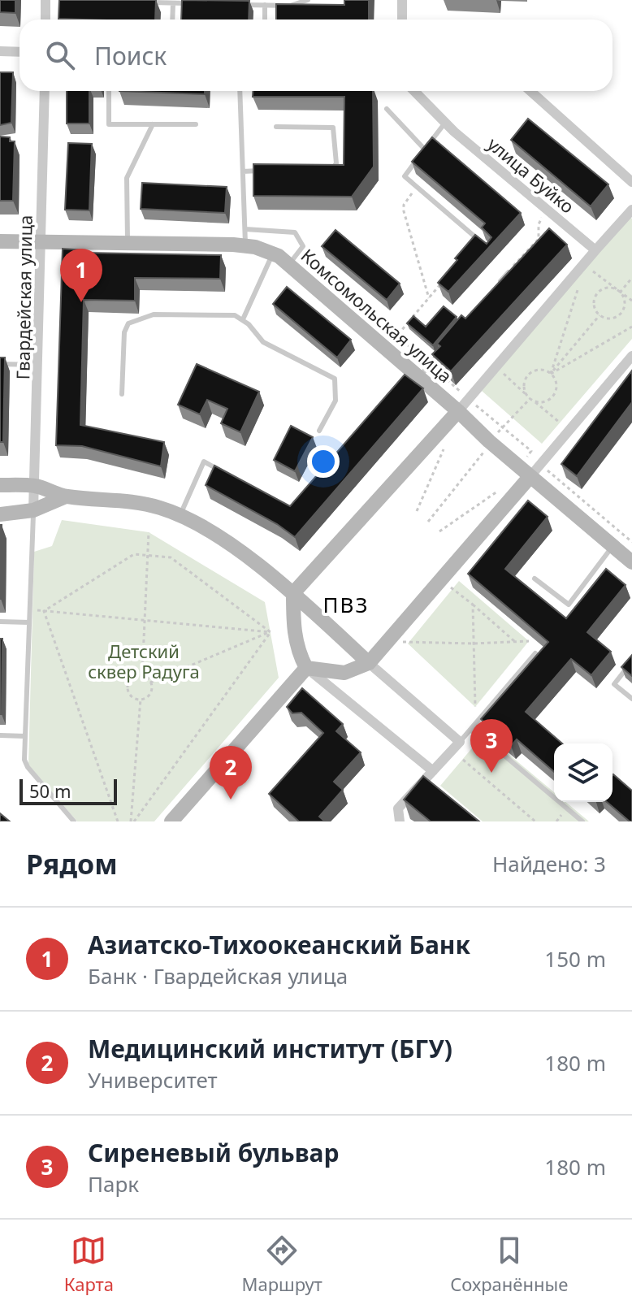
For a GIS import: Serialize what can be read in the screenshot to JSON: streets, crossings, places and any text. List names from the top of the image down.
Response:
{
  "streets": {
    "street": ["улица Буйко", "Гвардейская улица", "Комсомольская улица"]
  },
  "crossings": [
    ["Гвардейская улица", "Комсомольская улица"]
  ],
  "districts": ["ПВЗ"],
  "parks": ["Детский сквер Радуга"],
  "scale_bar": "50 m",
  "page": {
    "search": "Поиск",
    "pins": ["1", "3", "2"],
    "scale": "50 m",
    "heading": ["Рядом", "Найдено: 3"],
    "list": [
      {
        "mark": "1",
        "name": "Азиатско-Тихоокеанский Банк",
        "note": "Банк · Гвардейская улица",
        "value": "150 m"
      },
      {
        "mark": "2",
        "name": "Медицинский институт (БГУ)",
        "note": "Университет",
        "value": "180 m"
      },
      {
        "mark": "3",
        "name": "Сиреневый бульвар",
        "note": "Парк",
        "value": "180 m"
      }
    ],
    "nav": ["Карта", "Маршрут", "Сохранённые"]
  }
}
